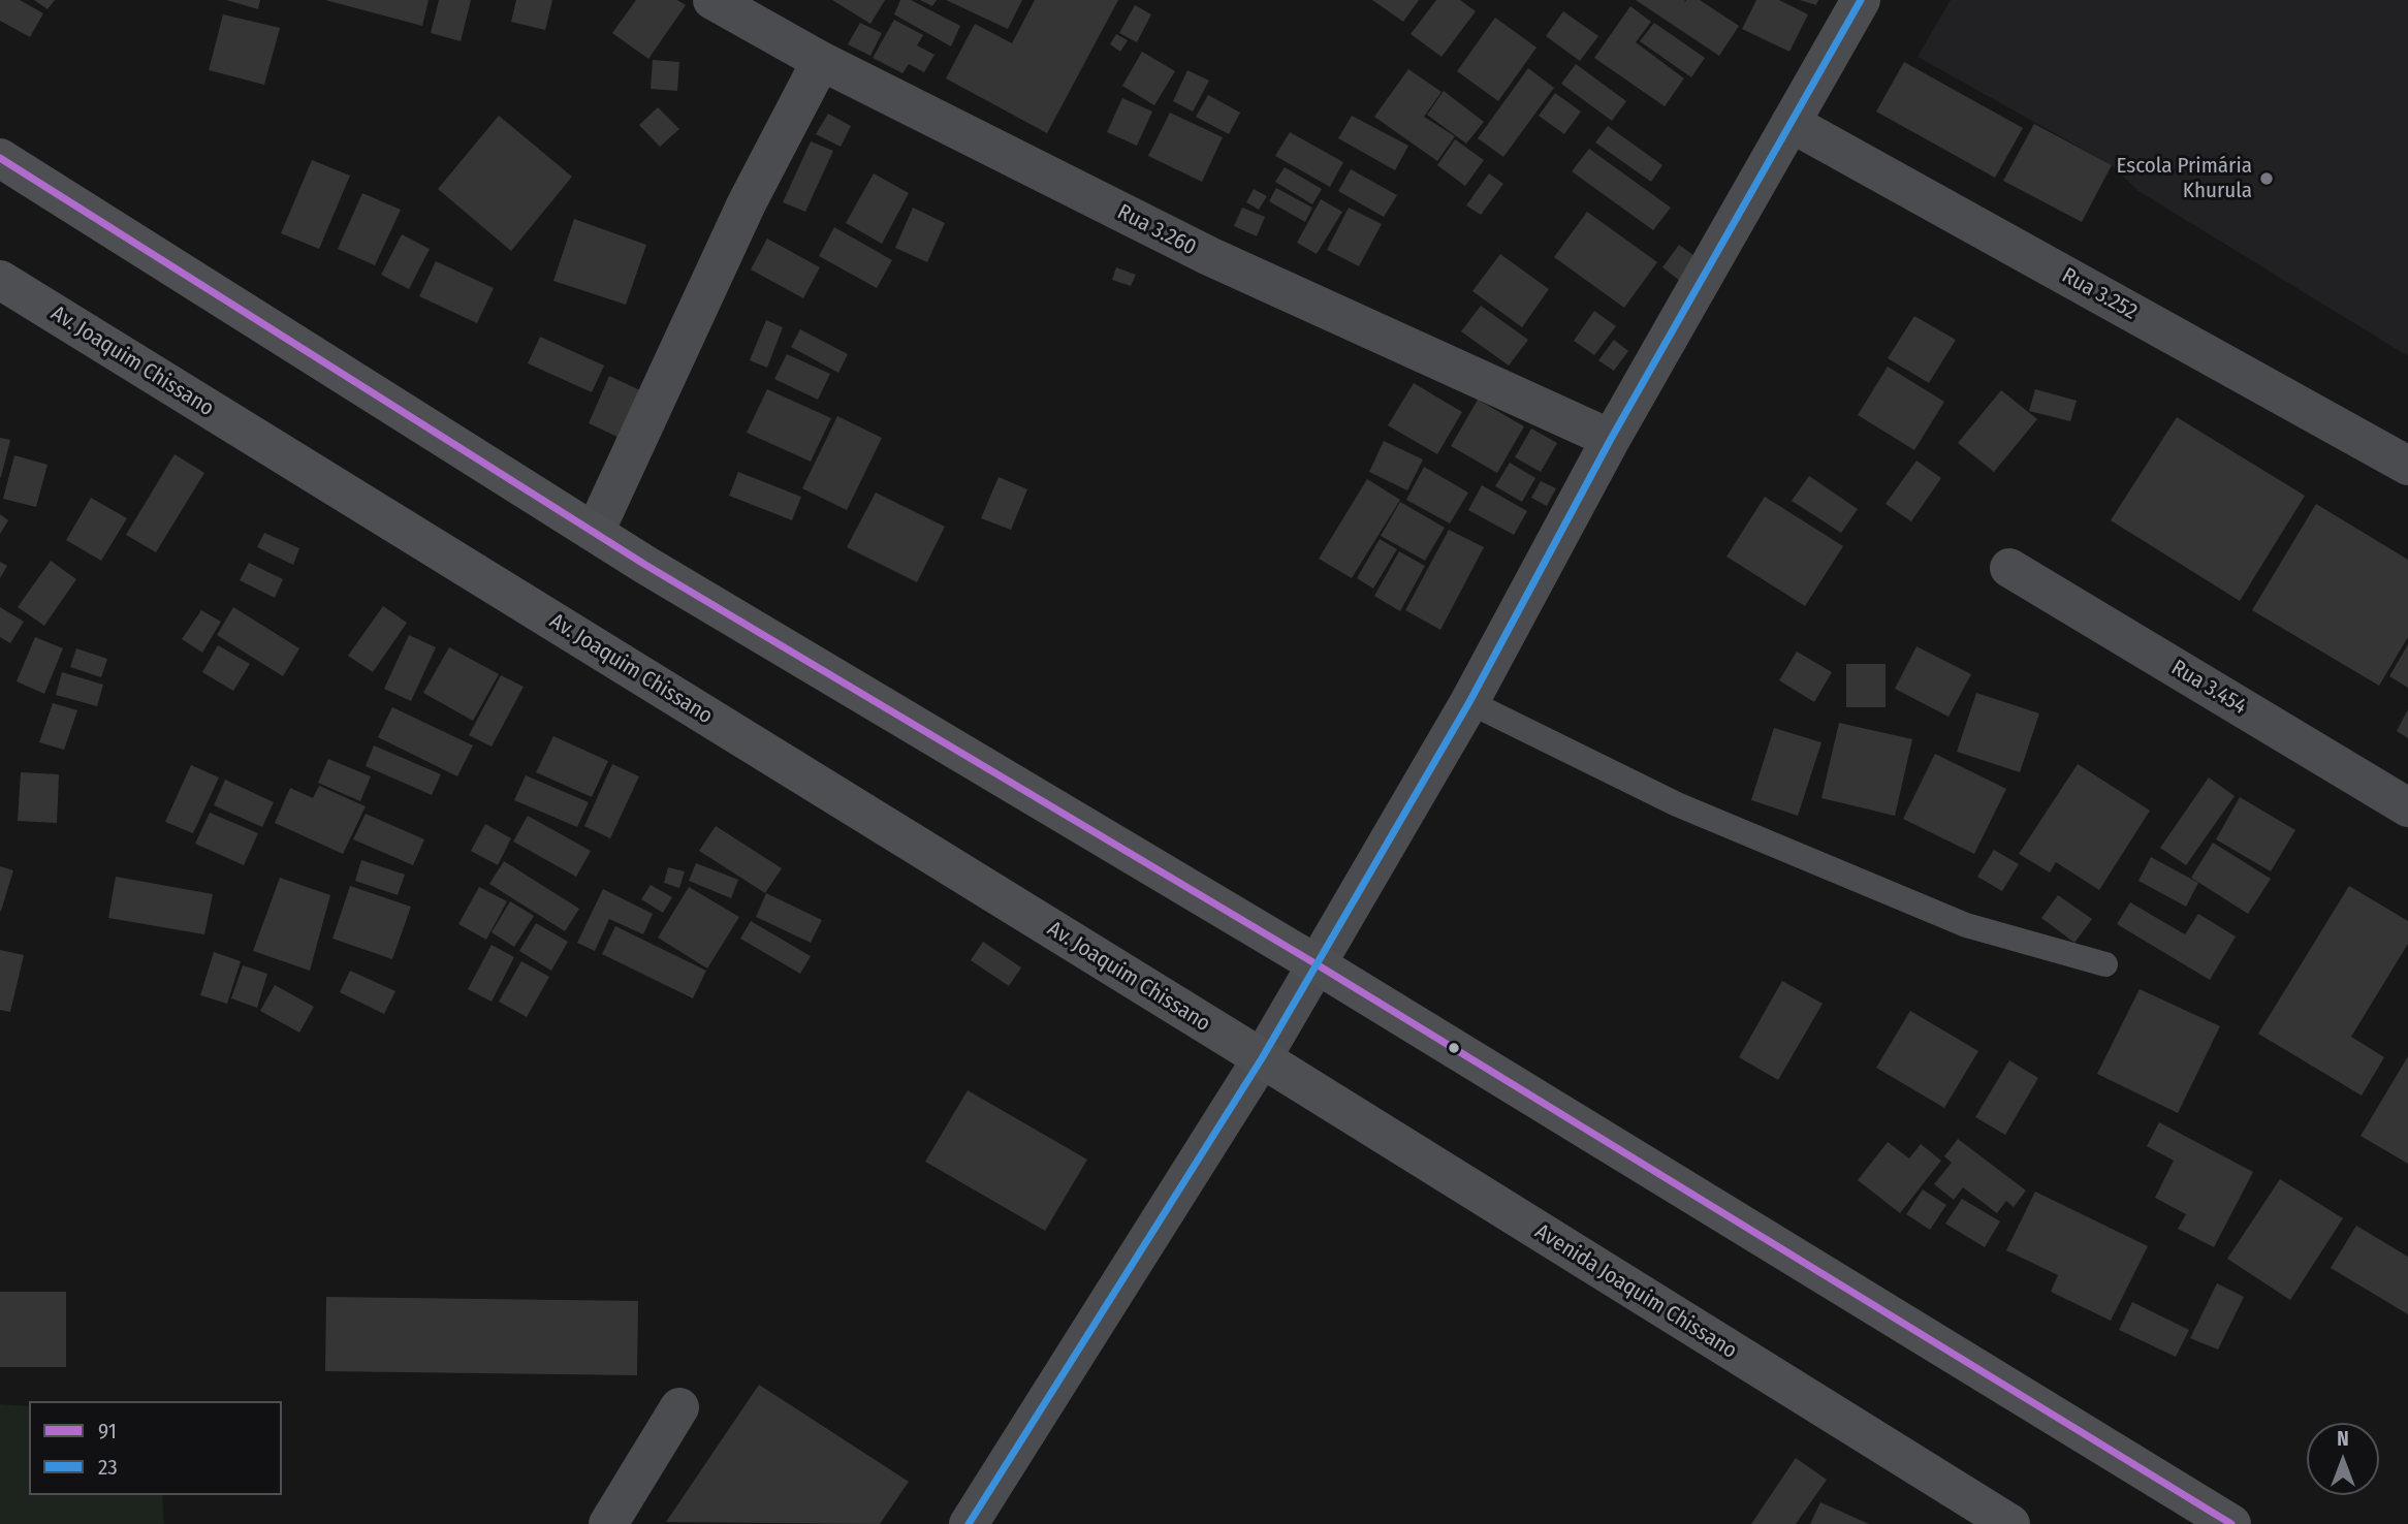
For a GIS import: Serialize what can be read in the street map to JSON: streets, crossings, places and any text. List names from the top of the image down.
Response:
{
  "streets": {
    "main road": ["Av. Joaquim Chissano", "Avenida Joaquim Chissano"],
    "street": ["Rua 3.260", "Rua 3.252", "Rua 3.454"]
  },
  "crossings": [
    ["Av. Joaquim Chissano", "Avenida Joaquim Chissano"]
  ],
  "places": ["Escola Primária Khurula"],
  "lines": ["transit line 23", "transit line 91"],
  "legend": ["91", "23"],
  "north": "top"
}
